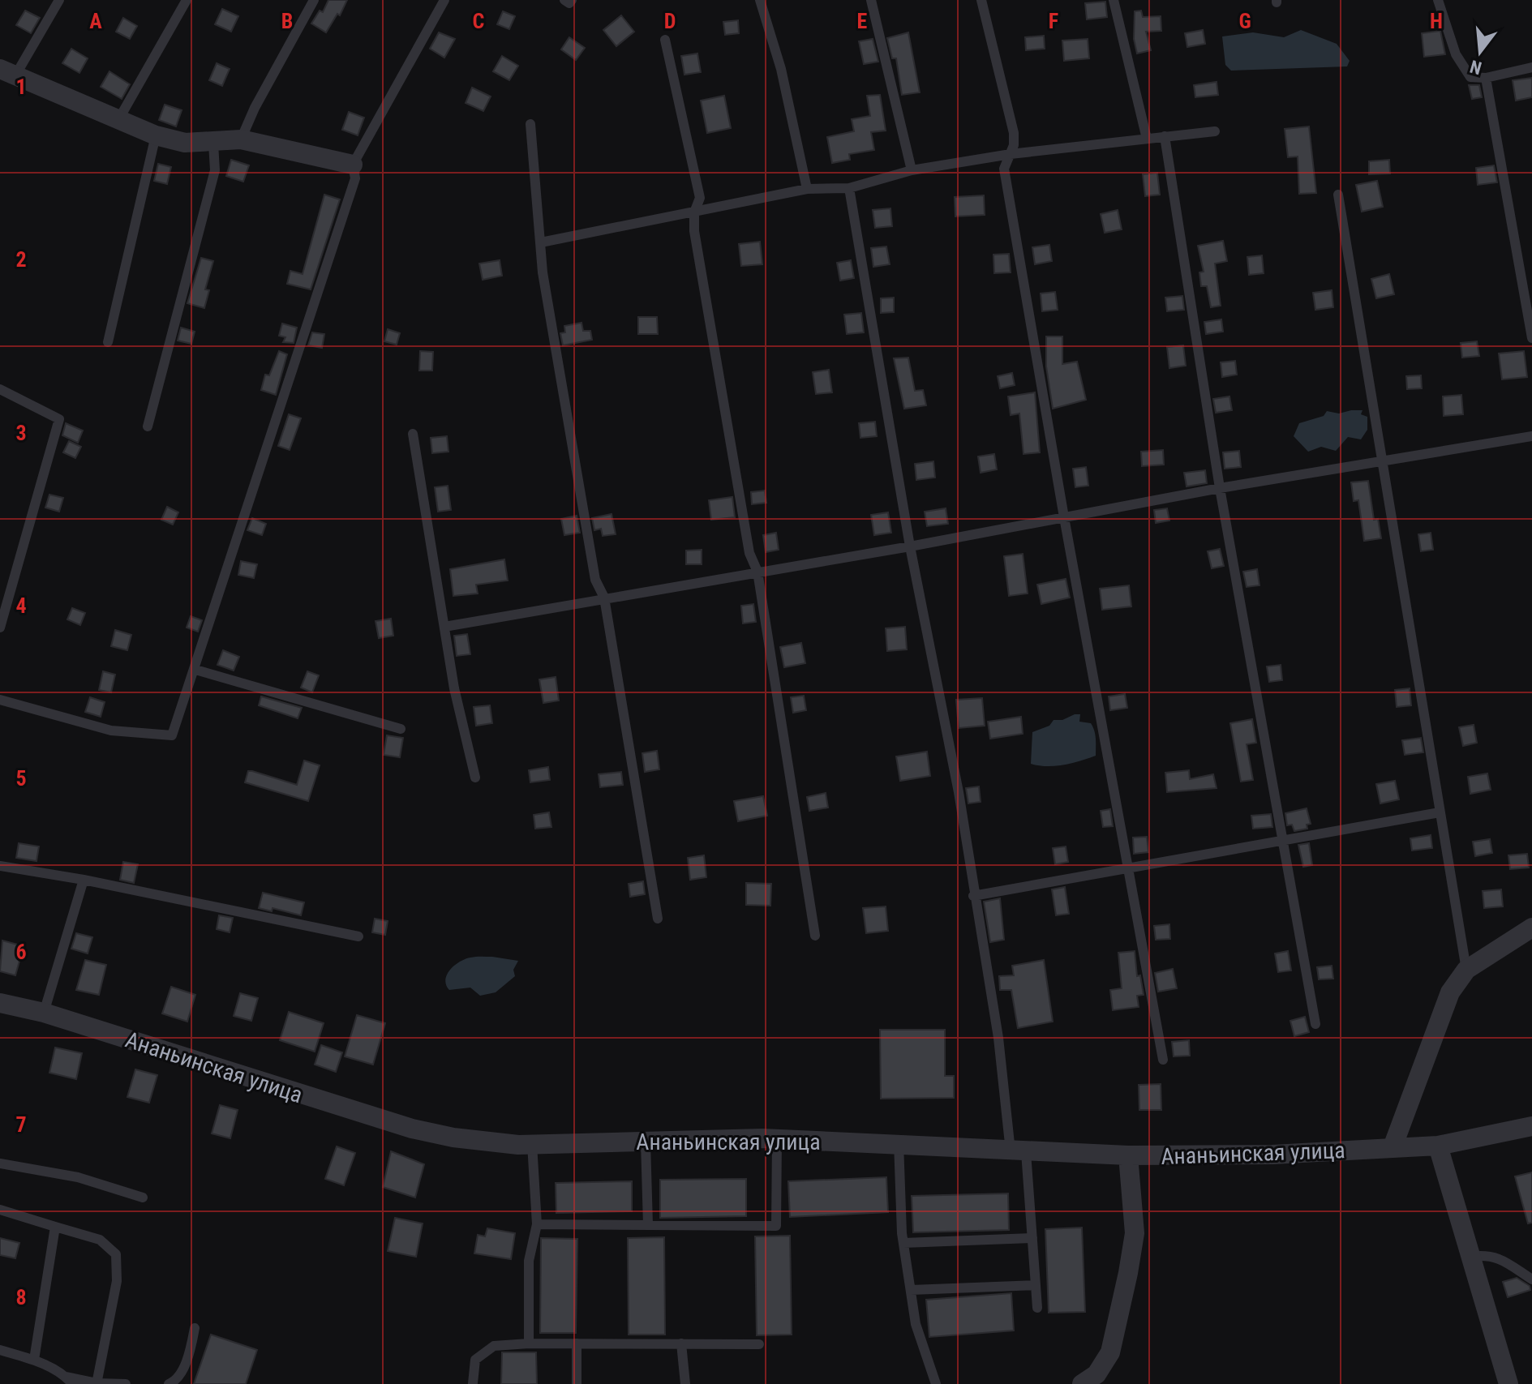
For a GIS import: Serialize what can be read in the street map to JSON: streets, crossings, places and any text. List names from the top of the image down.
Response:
{
  "streets": {
    "street": ["Ананьинская улица"]
  },
  "north": "bottom",
  "grid": {
    "columns": [
      "A",
      "B",
      "C",
      "D",
      "E",
      "F",
      "G",
      "H"
    ],
    "rows": [
      "1",
      "2",
      "3",
      "4",
      "5",
      "6",
      "7",
      "8"
    ]
  }
}
